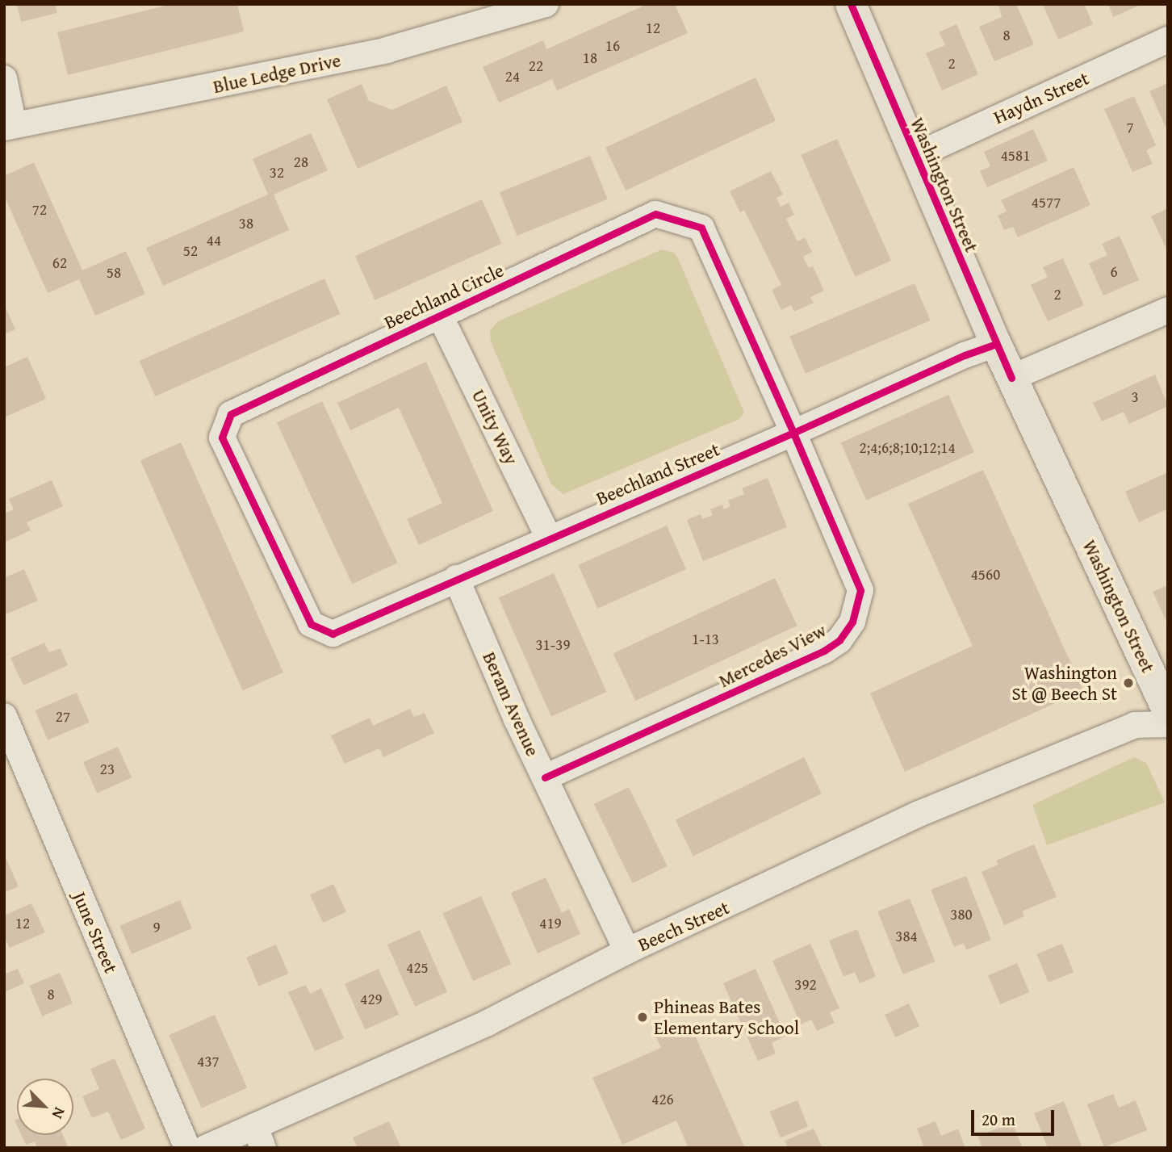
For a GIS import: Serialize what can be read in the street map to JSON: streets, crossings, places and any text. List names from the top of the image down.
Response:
{
  "streets": {
    "main road": ["Washington Street"],
    "street": [
      "Blue Ledge Drive",
      "Haydn Street",
      "Beechland Circle",
      "Unity Way",
      "Beechland Street",
      "Mercedes View",
      "Beram Avenue",
      "Beech Street",
      "June Street"
    ]
  },
  "crossings": [
    ["Haydn Street", "Washington Street"],
    ["Washington Street", "Beechland Street"],
    ["Beechland Circle", "Unity Way"],
    ["Beechland Circle", "Beechland Street"],
    ["Beechland Circle", "Mercedes View"],
    ["Unity Way", "Beechland Street"],
    ["Beechland Street", "Mercedes View"],
    ["Beechland Street", "Beram Avenue"],
    ["Mercedes View", "Beram Avenue"],
    ["Beram Avenue", "Beech Street"]
  ],
  "places": ["Washington St @ Beech St", "Phineas Bates Elementary School"],
  "house_numbers": [
    "12",
    "8",
    "16",
    "18",
    "2",
    "22",
    "24",
    "7",
    "4581",
    "28",
    "32",
    "4577",
    "72",
    "38",
    "44",
    "52",
    "62",
    "6",
    "58",
    "2",
    "3",
    "2;4;6;8;10;12;14",
    "4560",
    "1-13",
    "31-39",
    "27",
    "23",
    "380",
    "12",
    "419",
    "9",
    "384",
    "425",
    "392",
    "8",
    "429",
    "437",
    "426"
  ],
  "scale_bar": "20 m",
  "north": "bottom right"
}
